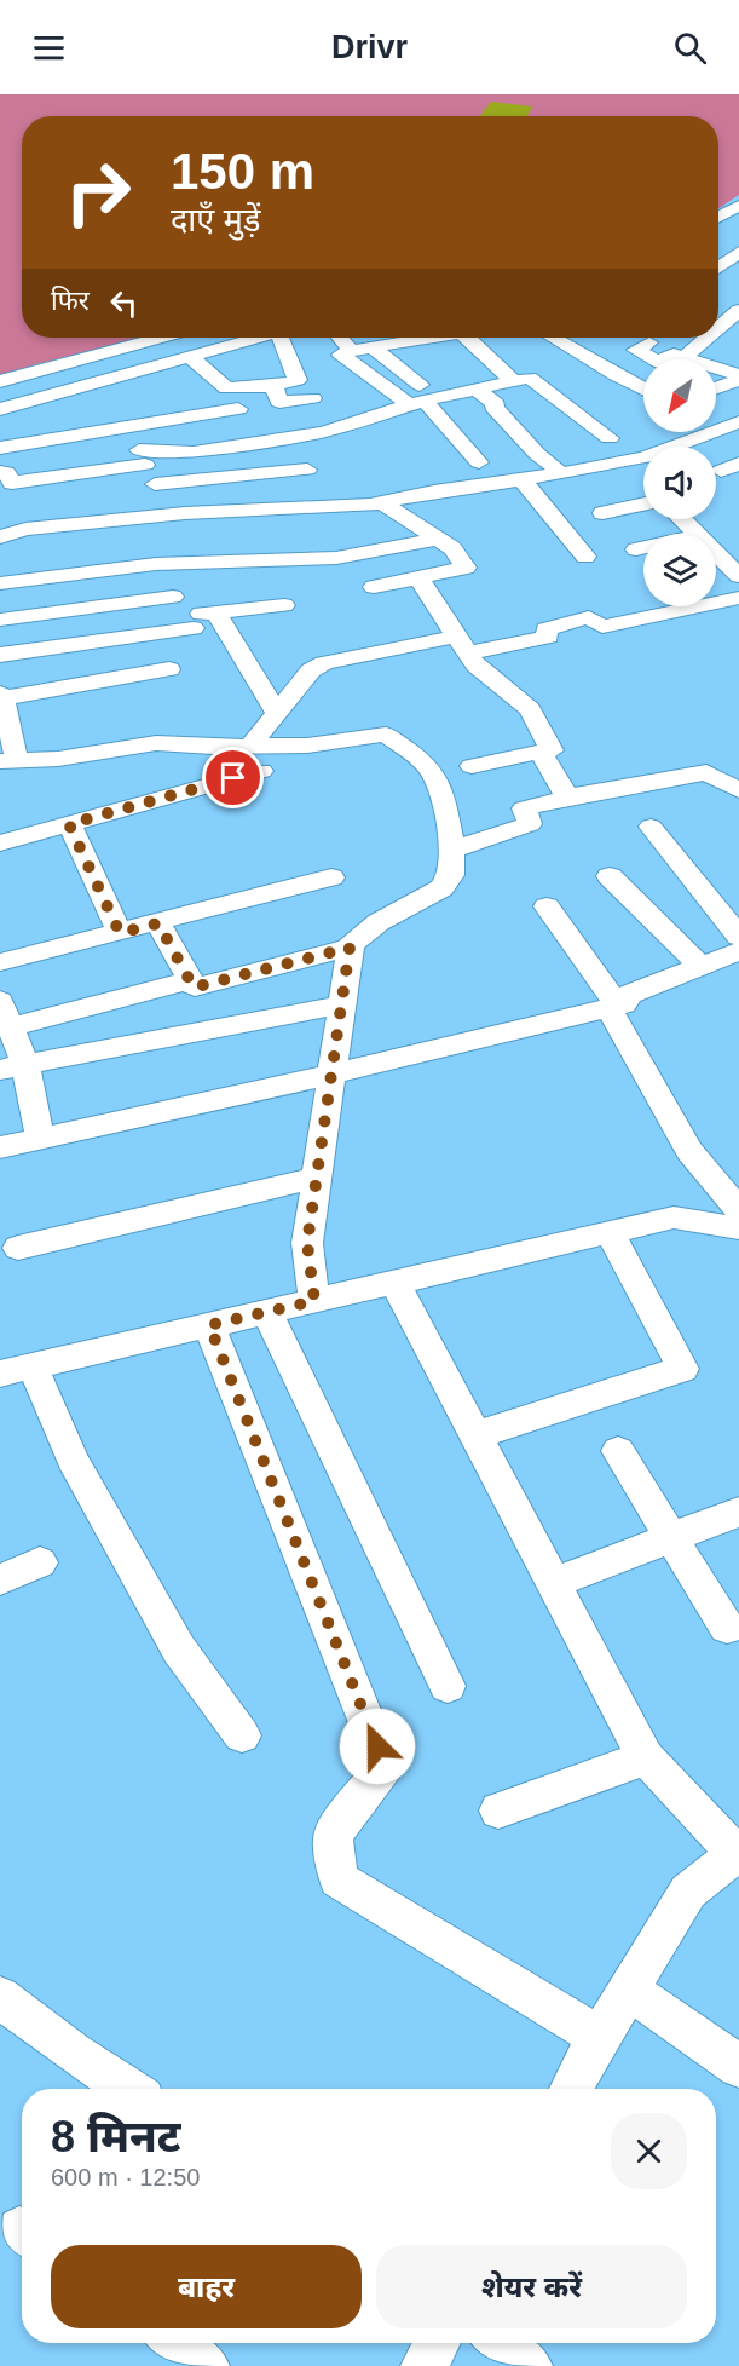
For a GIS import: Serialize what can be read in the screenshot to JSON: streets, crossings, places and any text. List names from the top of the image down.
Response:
{
  "north": "bottom left",
  "page": {
    "header": "Drivr",
    "turn": ["150 m", "दाएँ मुड़ें"],
    "then": "फिर",
    "heading": ["8 मिनट", "600 m · 12:50"],
    "buttons": ["बाहर", "शेयर करें"]
  }
}
